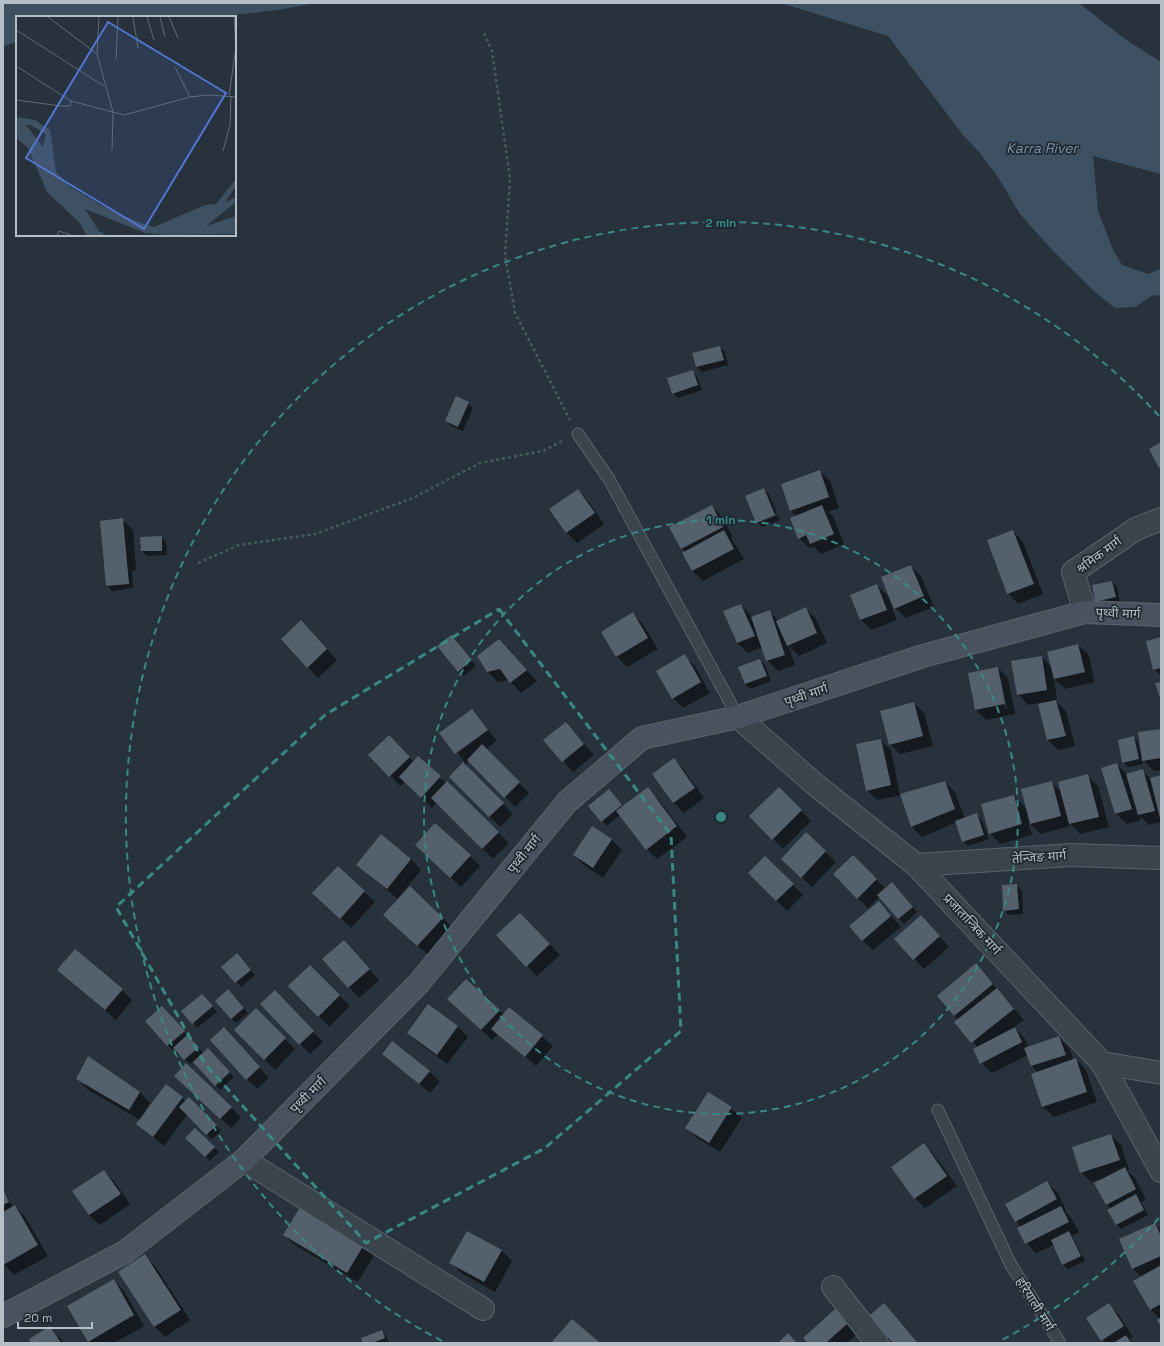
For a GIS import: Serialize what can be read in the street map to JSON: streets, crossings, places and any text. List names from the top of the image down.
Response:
{
  "streets": {
    "street": [
      "श्रमिक मार्ग",
      "पृथ्वी मार्ग",
      "तेन्जिङ मार्ग",
      "प्रजातान्त्रिक मार्ग"
    ],
    "lane": ["हरियाली मार्ग"]
  },
  "crossings": [
    ["श्रमिक मार्ग", "पृथ्वी मार्ग"],
    ["पृथ्वी मार्ग", "प्रजातान्त्रिक मार्ग"],
    ["तेन्जिङ मार्ग", "प्रजातान्त्रिक मार्ग"]
  ],
  "water": ["Karra River"],
  "scale_bar": "20 m",
  "rings": ["2 min", "1 min"]
}
